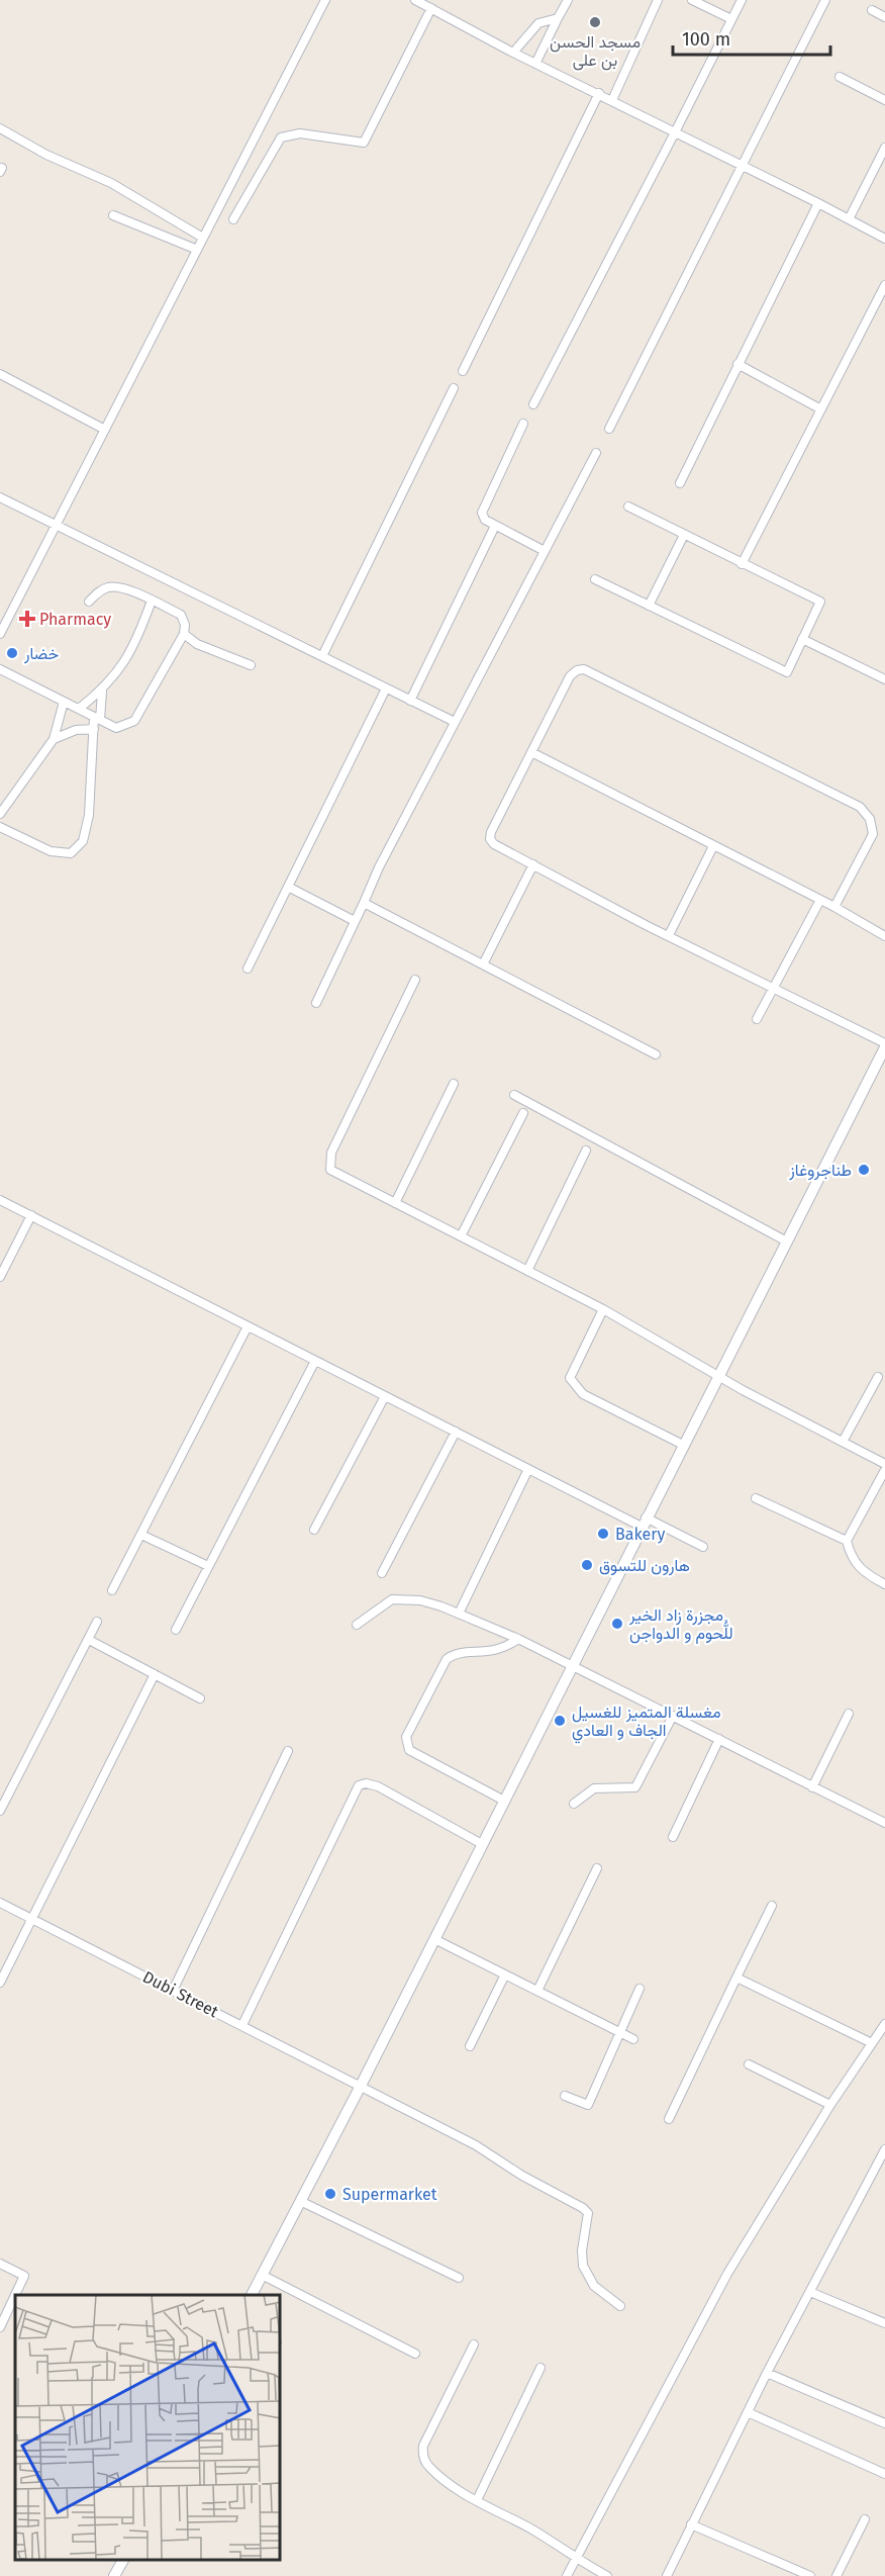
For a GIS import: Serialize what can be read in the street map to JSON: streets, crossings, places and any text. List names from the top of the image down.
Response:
{
  "streets": {
    "street": ["Dubi Street"]
  },
  "places": {
    "other": [
      "مسجد الحسن بن على",
      "خضار",
      "طناجروغاز",
      "Bakery",
      "هارون للتسوق",
      "مجزرة زاد الخير للُّحوم و الدواجن",
      "مغسلة المتميز للغسيل الجاف و العادي",
      "Supermarket"
    ],
    "health": ["Pharmacy"]
  },
  "scale_bar": "100 m"
}
